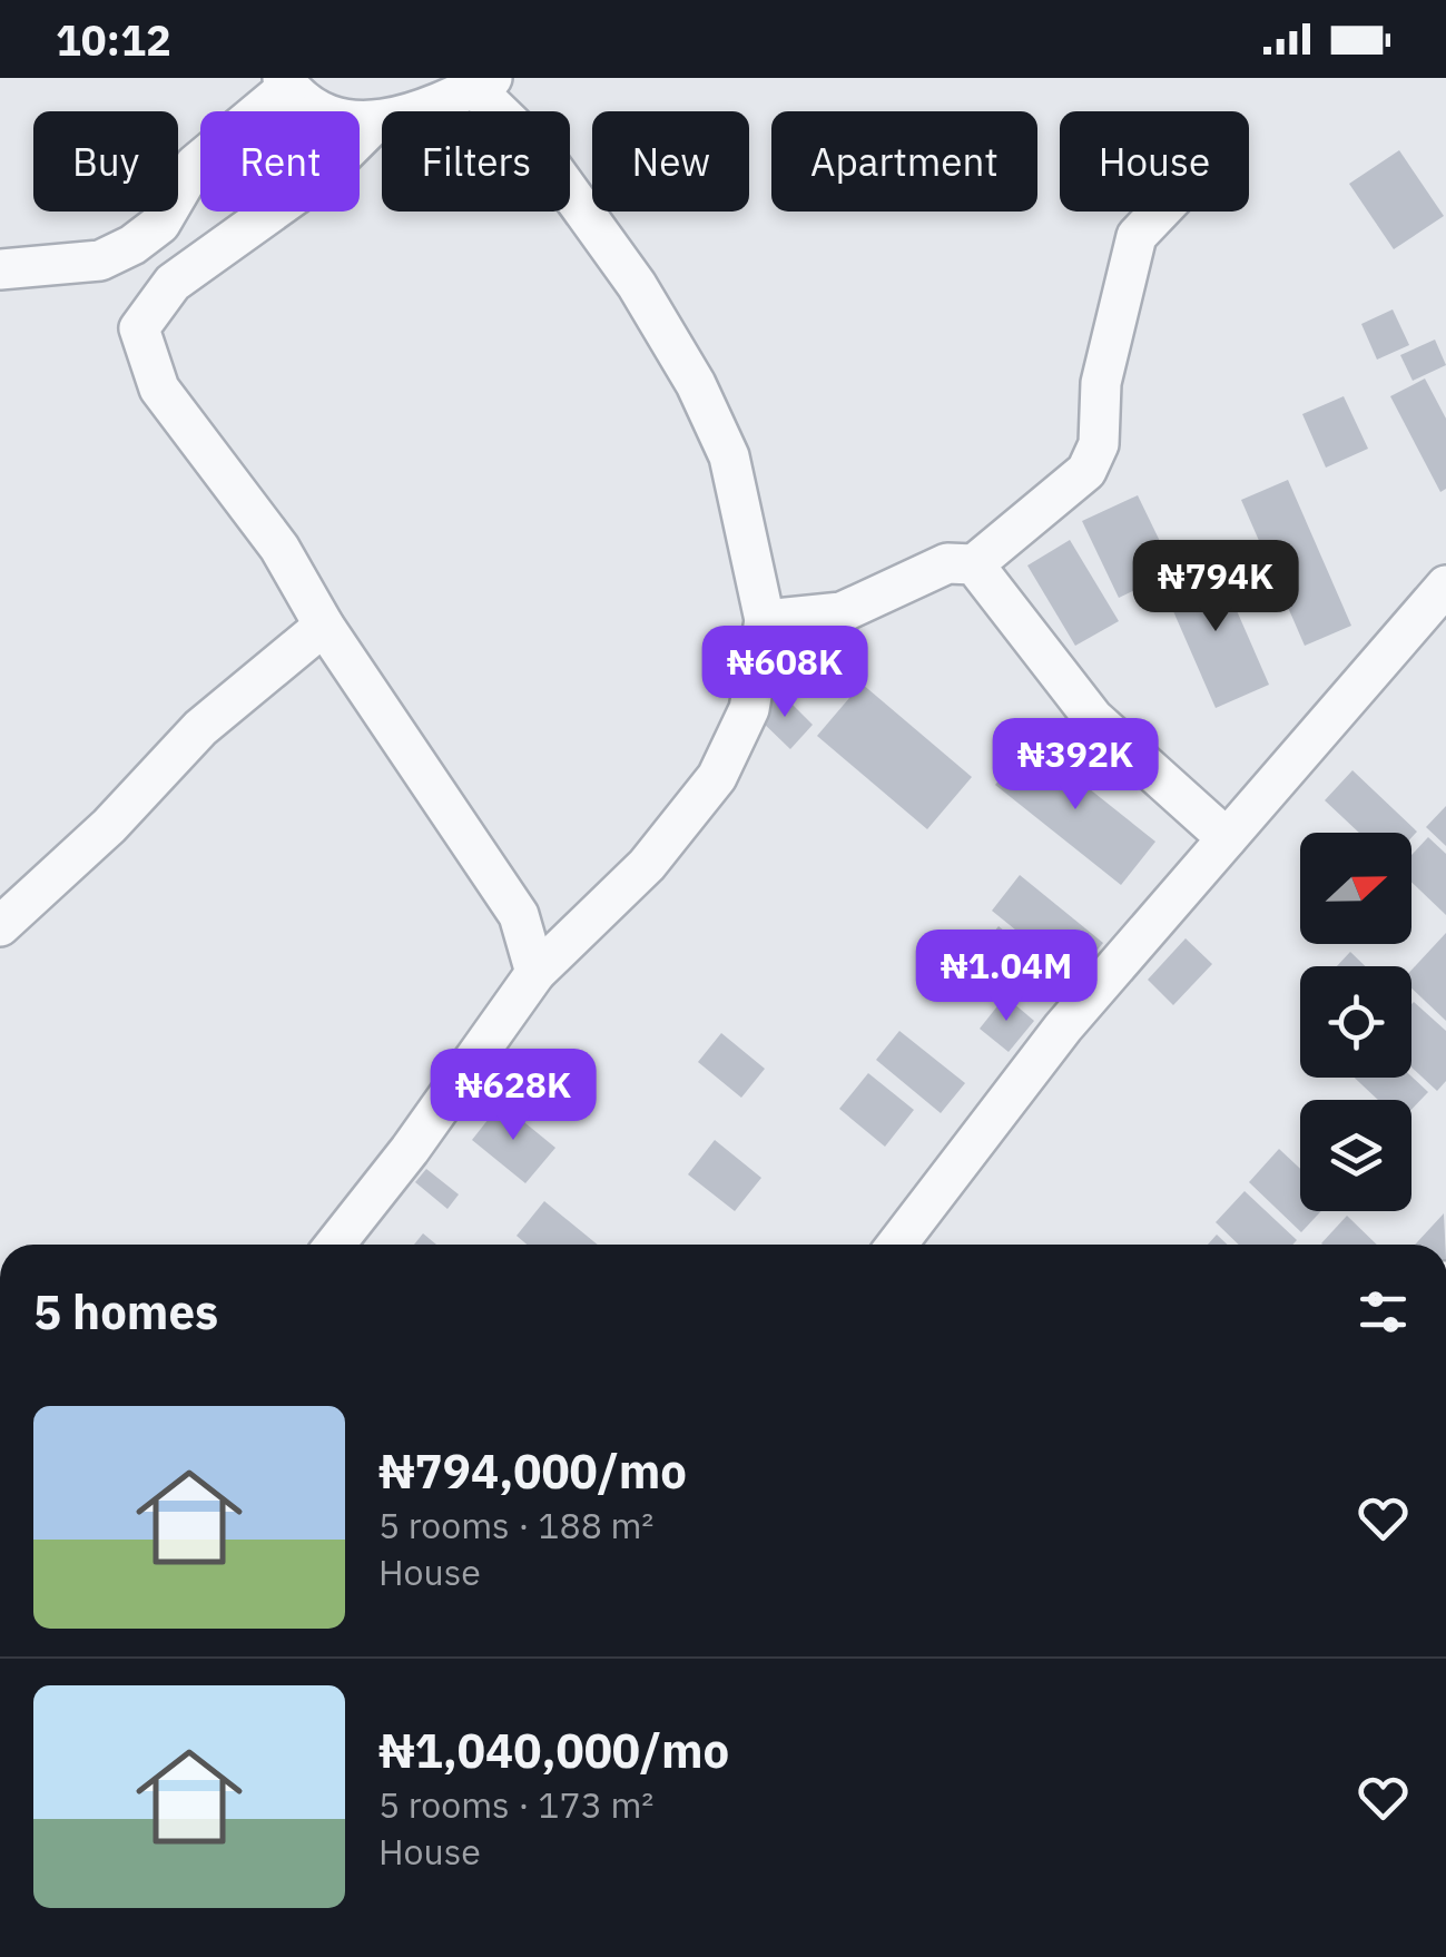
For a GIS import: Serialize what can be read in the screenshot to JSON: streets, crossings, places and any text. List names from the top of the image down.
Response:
{
  "north": "right",
  "page": {
    "status": "10:12",
    "chip": [
      "Buy",
      "Rent",
      "Filters",
      "New",
      "Apartment",
      "House"
    ],
    "price": [
      "₦794K",
      "₦608K",
      "₦392K",
      "₦1.04M",
      "₦628K"
    ],
    "heading": "5 homes",
    "list": [
      {
        "name": "₦794,000/mo",
        "note": "5 rooms · 188 m² · House"
      },
      {
        "name": "₦1,040,000/mo",
        "note": "5 rooms · 173 m² · House"
      }
    ]
  }
}
